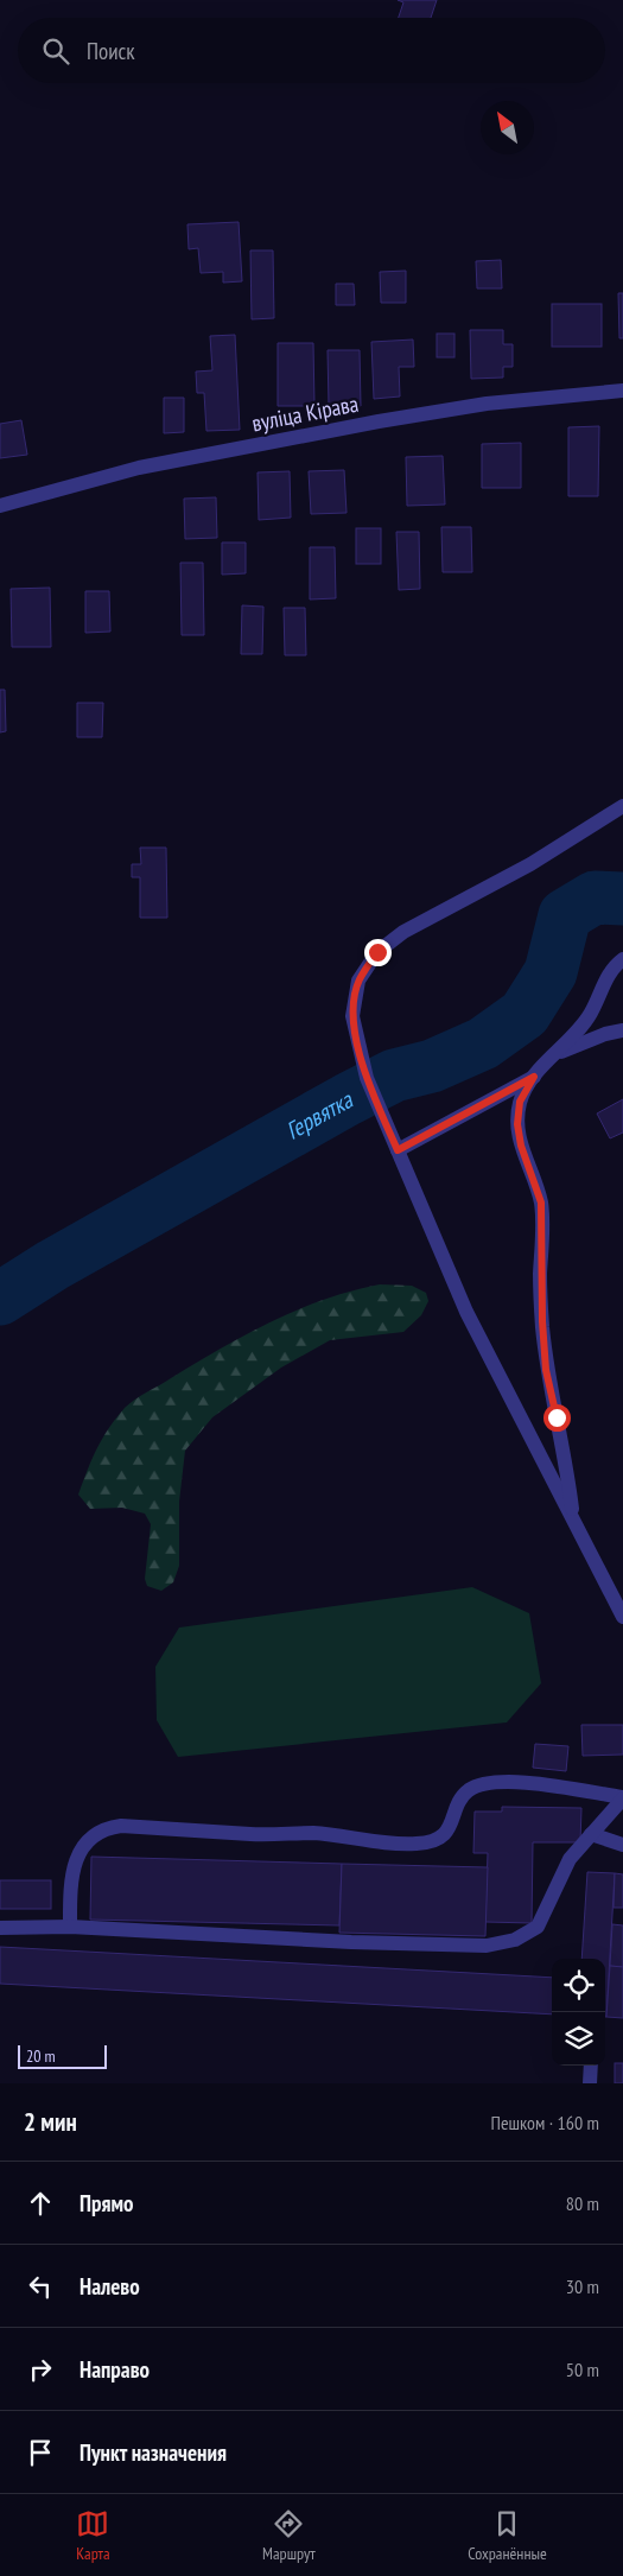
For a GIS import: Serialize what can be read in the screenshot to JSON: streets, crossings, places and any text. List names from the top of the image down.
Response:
{
  "streets": {
    "street": ["вуліца Кірава"]
  },
  "water": ["Гервятка"],
  "scale_bar": "20 m",
  "north": "top left",
  "page": {
    "search": "Поиск",
    "scale": "20 m",
    "heading": ["2 мин", "Пешком · 160 m"],
    "list": [
      ["Прямо", "80 m"],
      ["Налево", "30 m"],
      ["Направо", "50 m"],
      "Пункт назначения"
    ],
    "nav": ["Карта", "Маршрут", "Сохранённые"]
  }
}
